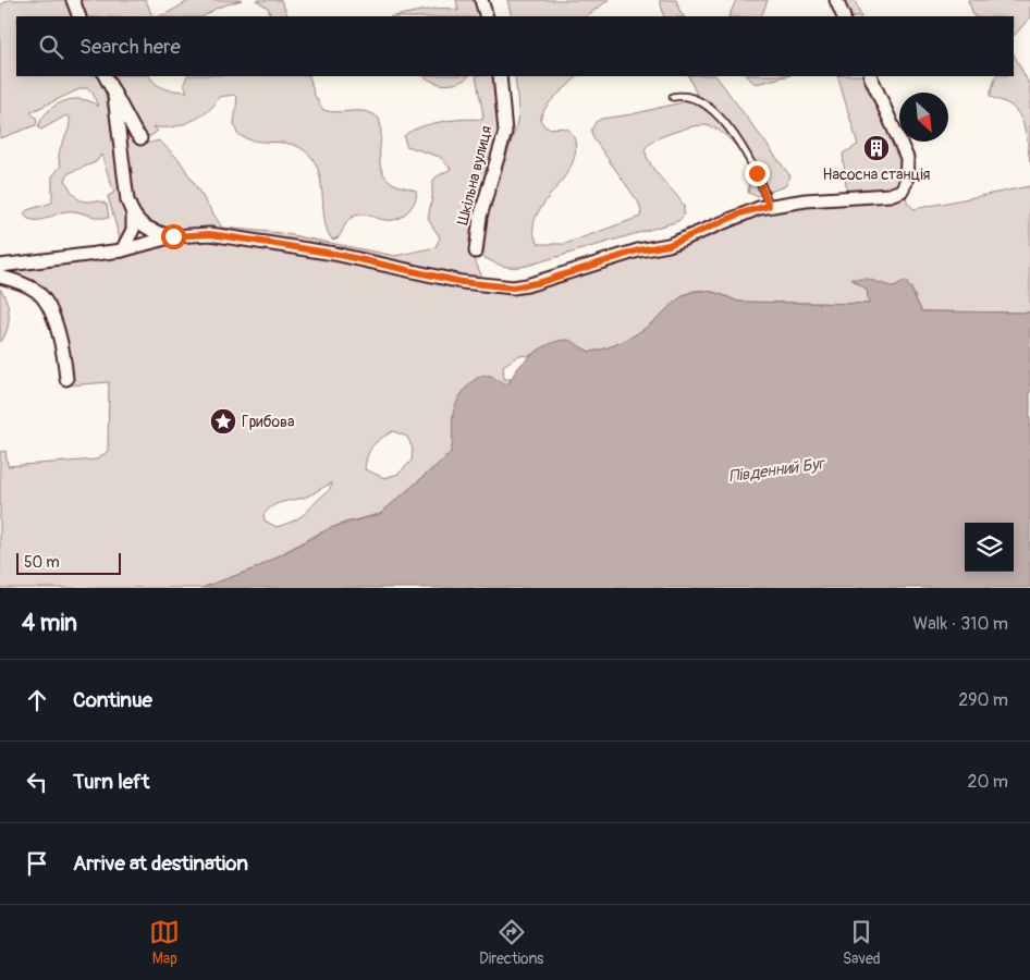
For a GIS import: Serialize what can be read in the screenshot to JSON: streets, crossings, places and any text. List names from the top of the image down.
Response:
{
  "streets": {
    "street": ["Шкільна вулиця"]
  },
  "water": ["Південний Буг"],
  "places": {
    "building": ["Насосна станція"],
    "place": ["Грибова"]
  },
  "scale_bar": "50 m",
  "north": "bottom right",
  "page": {
    "search": "Search here",
    "scale": "50 m",
    "heading": ["4 min", "Walk · 310 m"],
    "list": [
      ["Continue", "290 m"],
      ["Turn left", "20 m"],
      "Arrive at destination"
    ],
    "nav": ["Map", "Directions", "Saved"]
  }
}
